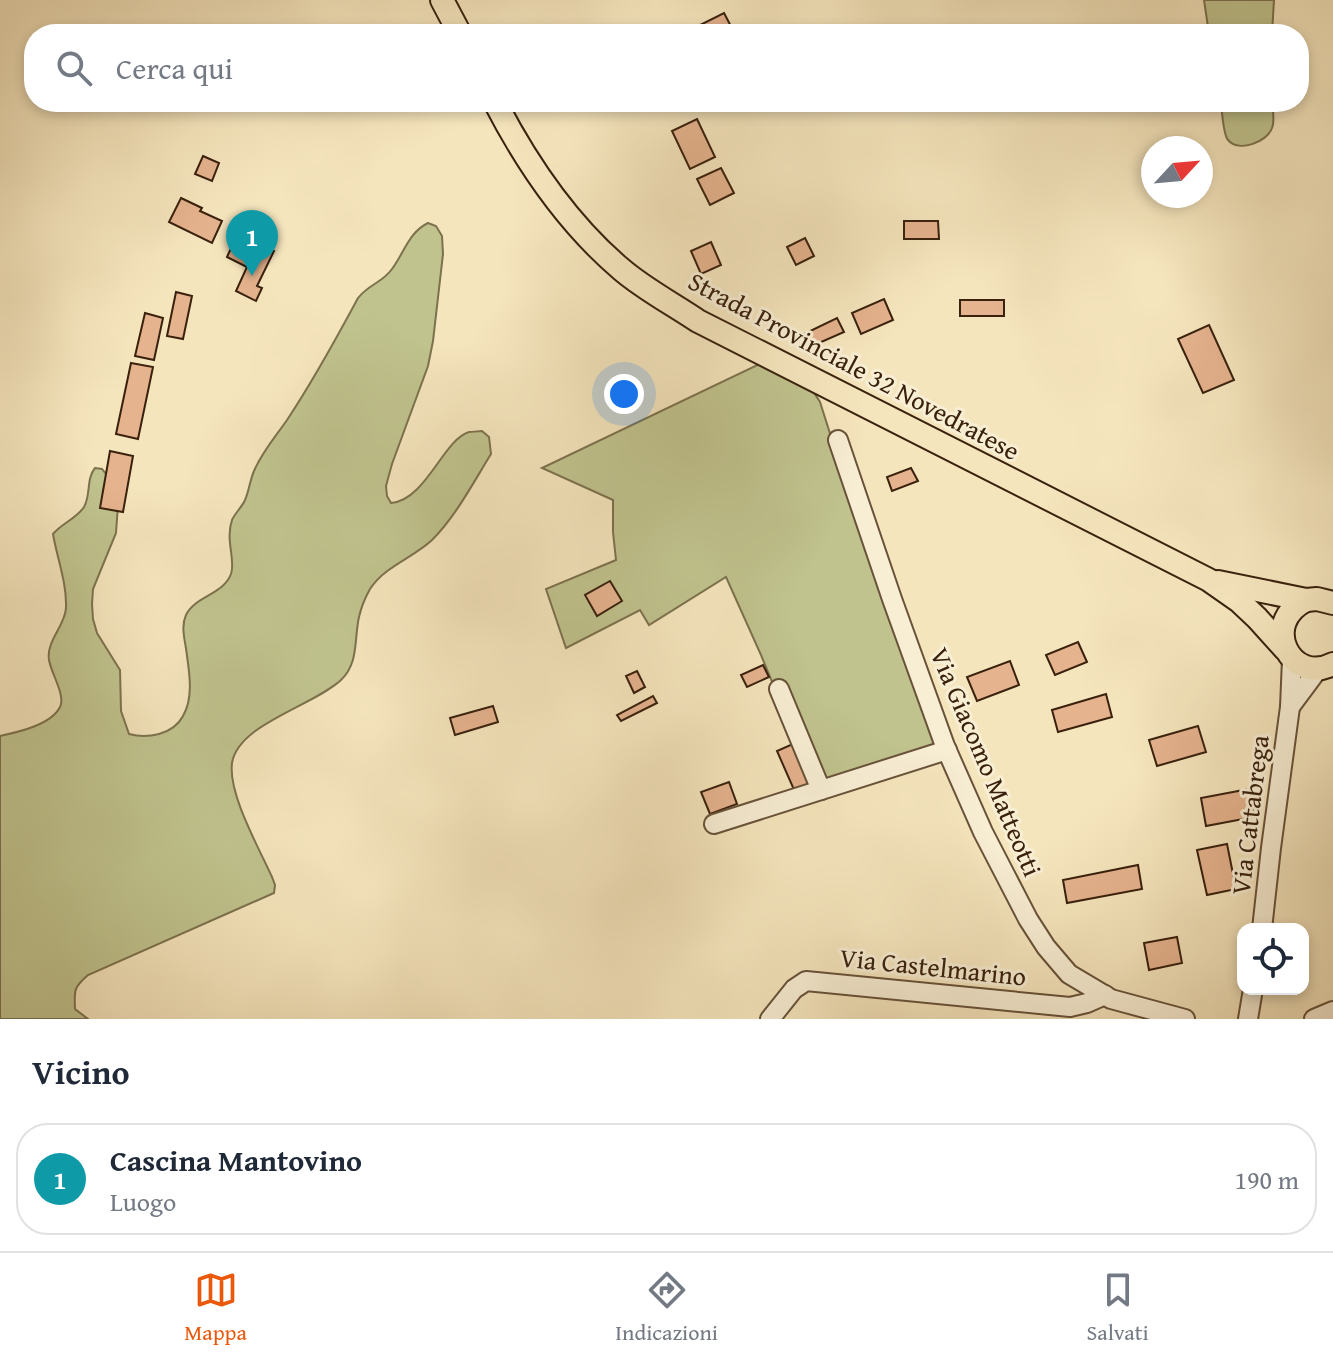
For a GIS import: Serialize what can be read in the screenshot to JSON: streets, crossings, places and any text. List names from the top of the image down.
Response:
{
  "streets": {
    "main road": ["Strada Provinciale 32 Novedratese"],
    "street": ["Via Giacomo Matteotti", "Via Cattabrega", "Via Castelmarino"]
  },
  "crossings": [
    ["Strada Provinciale 32 Novedratese", "Via Cattabrega"],
    ["Via Giacomo Matteotti", "Via Castelmarino"]
  ],
  "north": "top right",
  "page": {
    "search": "Cerca qui",
    "pins": "1",
    "heading": "Vicino",
    "list": [
      {
        "mark": "1",
        "name": "Cascina Mantovino",
        "note": "Luogo",
        "value": "190 m"
      }
    ],
    "nav": ["Mappa", "Indicazioni", "Salvati"]
  }
}
